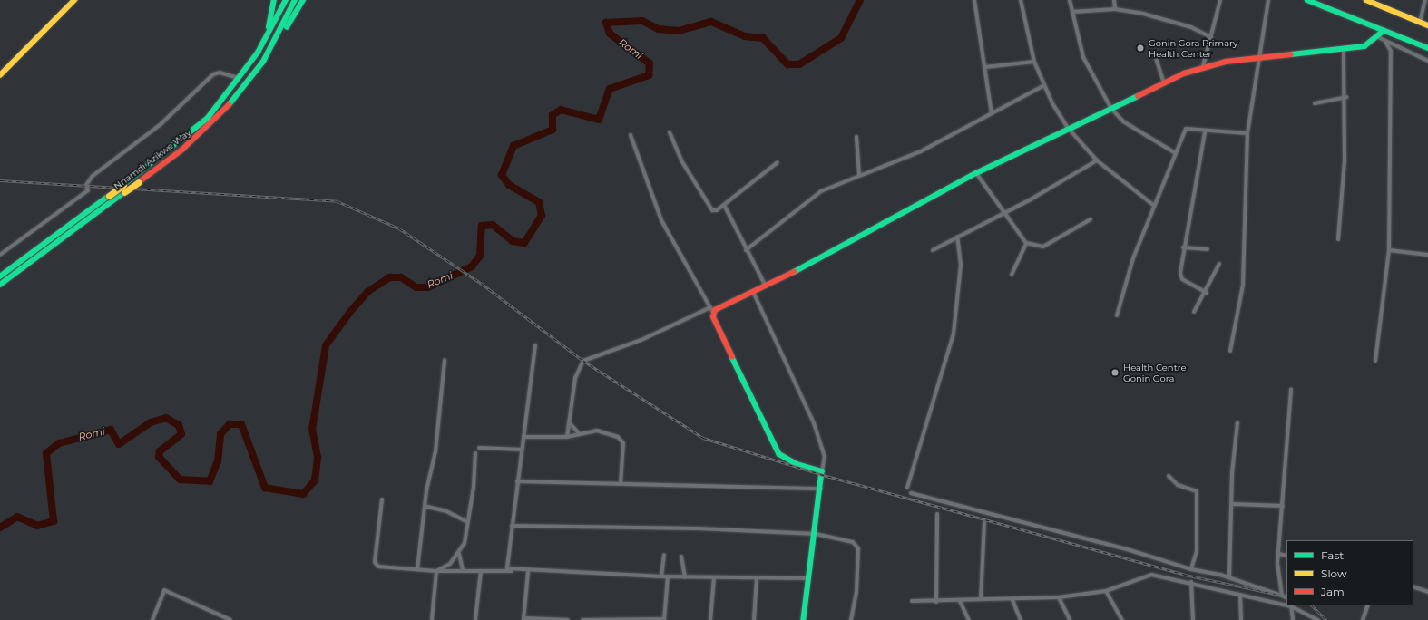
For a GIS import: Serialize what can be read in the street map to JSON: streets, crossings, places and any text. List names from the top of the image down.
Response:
{
  "streets": {
    "main road": ["Nnamdi Azikwe Way"]
  },
  "water": ["Romi"],
  "places": ["Gonin Gora Primary Health Center", "Health Centre Gonin Gora"],
  "legend": ["Fast", "Slow", "Jam"]
}
